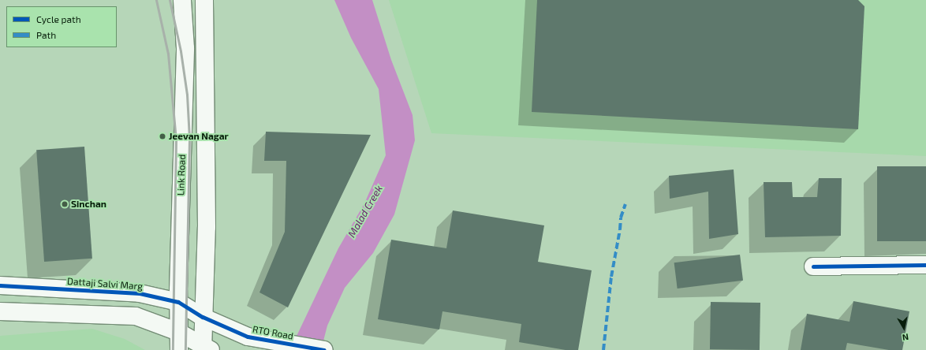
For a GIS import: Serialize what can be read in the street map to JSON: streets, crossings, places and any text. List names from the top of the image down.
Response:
{
  "streets": {
    "main road": ["Link Road", "Dattaji Salvi Marg", "RTO Road"]
  },
  "crossings": [
    ["Link Road", "Dattaji Salvi Marg"],
    ["Dattaji Salvi Marg", "RTO Road"]
  ],
  "water": ["Malad Creek"],
  "places": ["Jeevan Nagar", "Sinchan"],
  "legend": ["Cycle path", "Path"],
  "north": "bottom"
}
